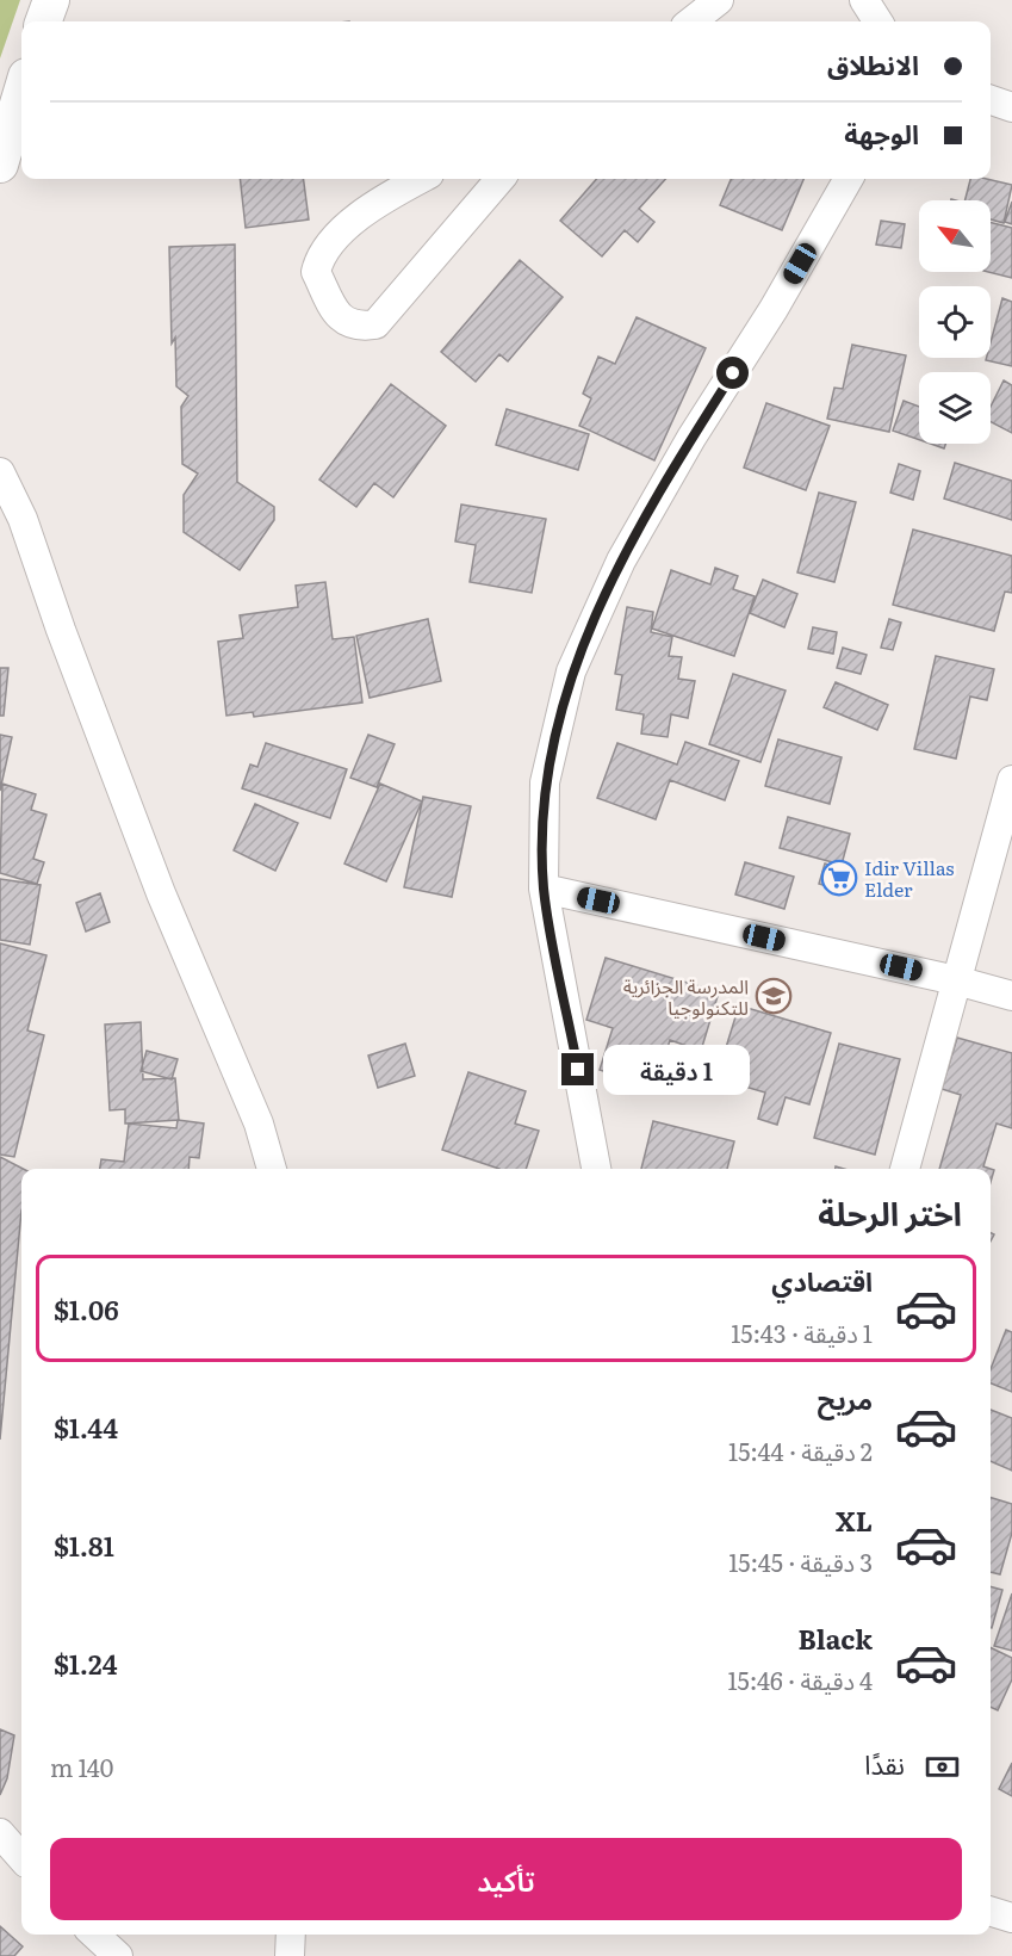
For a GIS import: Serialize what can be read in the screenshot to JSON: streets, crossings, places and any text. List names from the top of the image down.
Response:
{
  "places": {
    "supermarket": ["Idir Villas Elder"],
    "school or university": ["المدرسة الجزائرية للتكنولوجيا"]
  },
  "north": "top left",
  "page": {
    "banner": ["الانطلاق", "الوجهة"],
    "bubble": "1 دقيقة",
    "heading": "اختر الرحلة",
    "list": [
      {
        "name": "اقتصادي",
        "note": "1 دقيقة · 15:43",
        "value": "$1.06"
      },
      {
        "name": "مريح",
        "note": "2 دقيقة · 15:44",
        "value": "$1.44"
      },
      {
        "name": "XL",
        "note": "3 دقيقة · 15:45",
        "value": "$1.81"
      },
      {
        "name": "Black",
        "note": "4 دقيقة · 15:46",
        "value": "$1.24"
      }
    ],
    "pay": ["نقدًا", "140 m"],
    "buttons": "تأكيد"
  }
}
